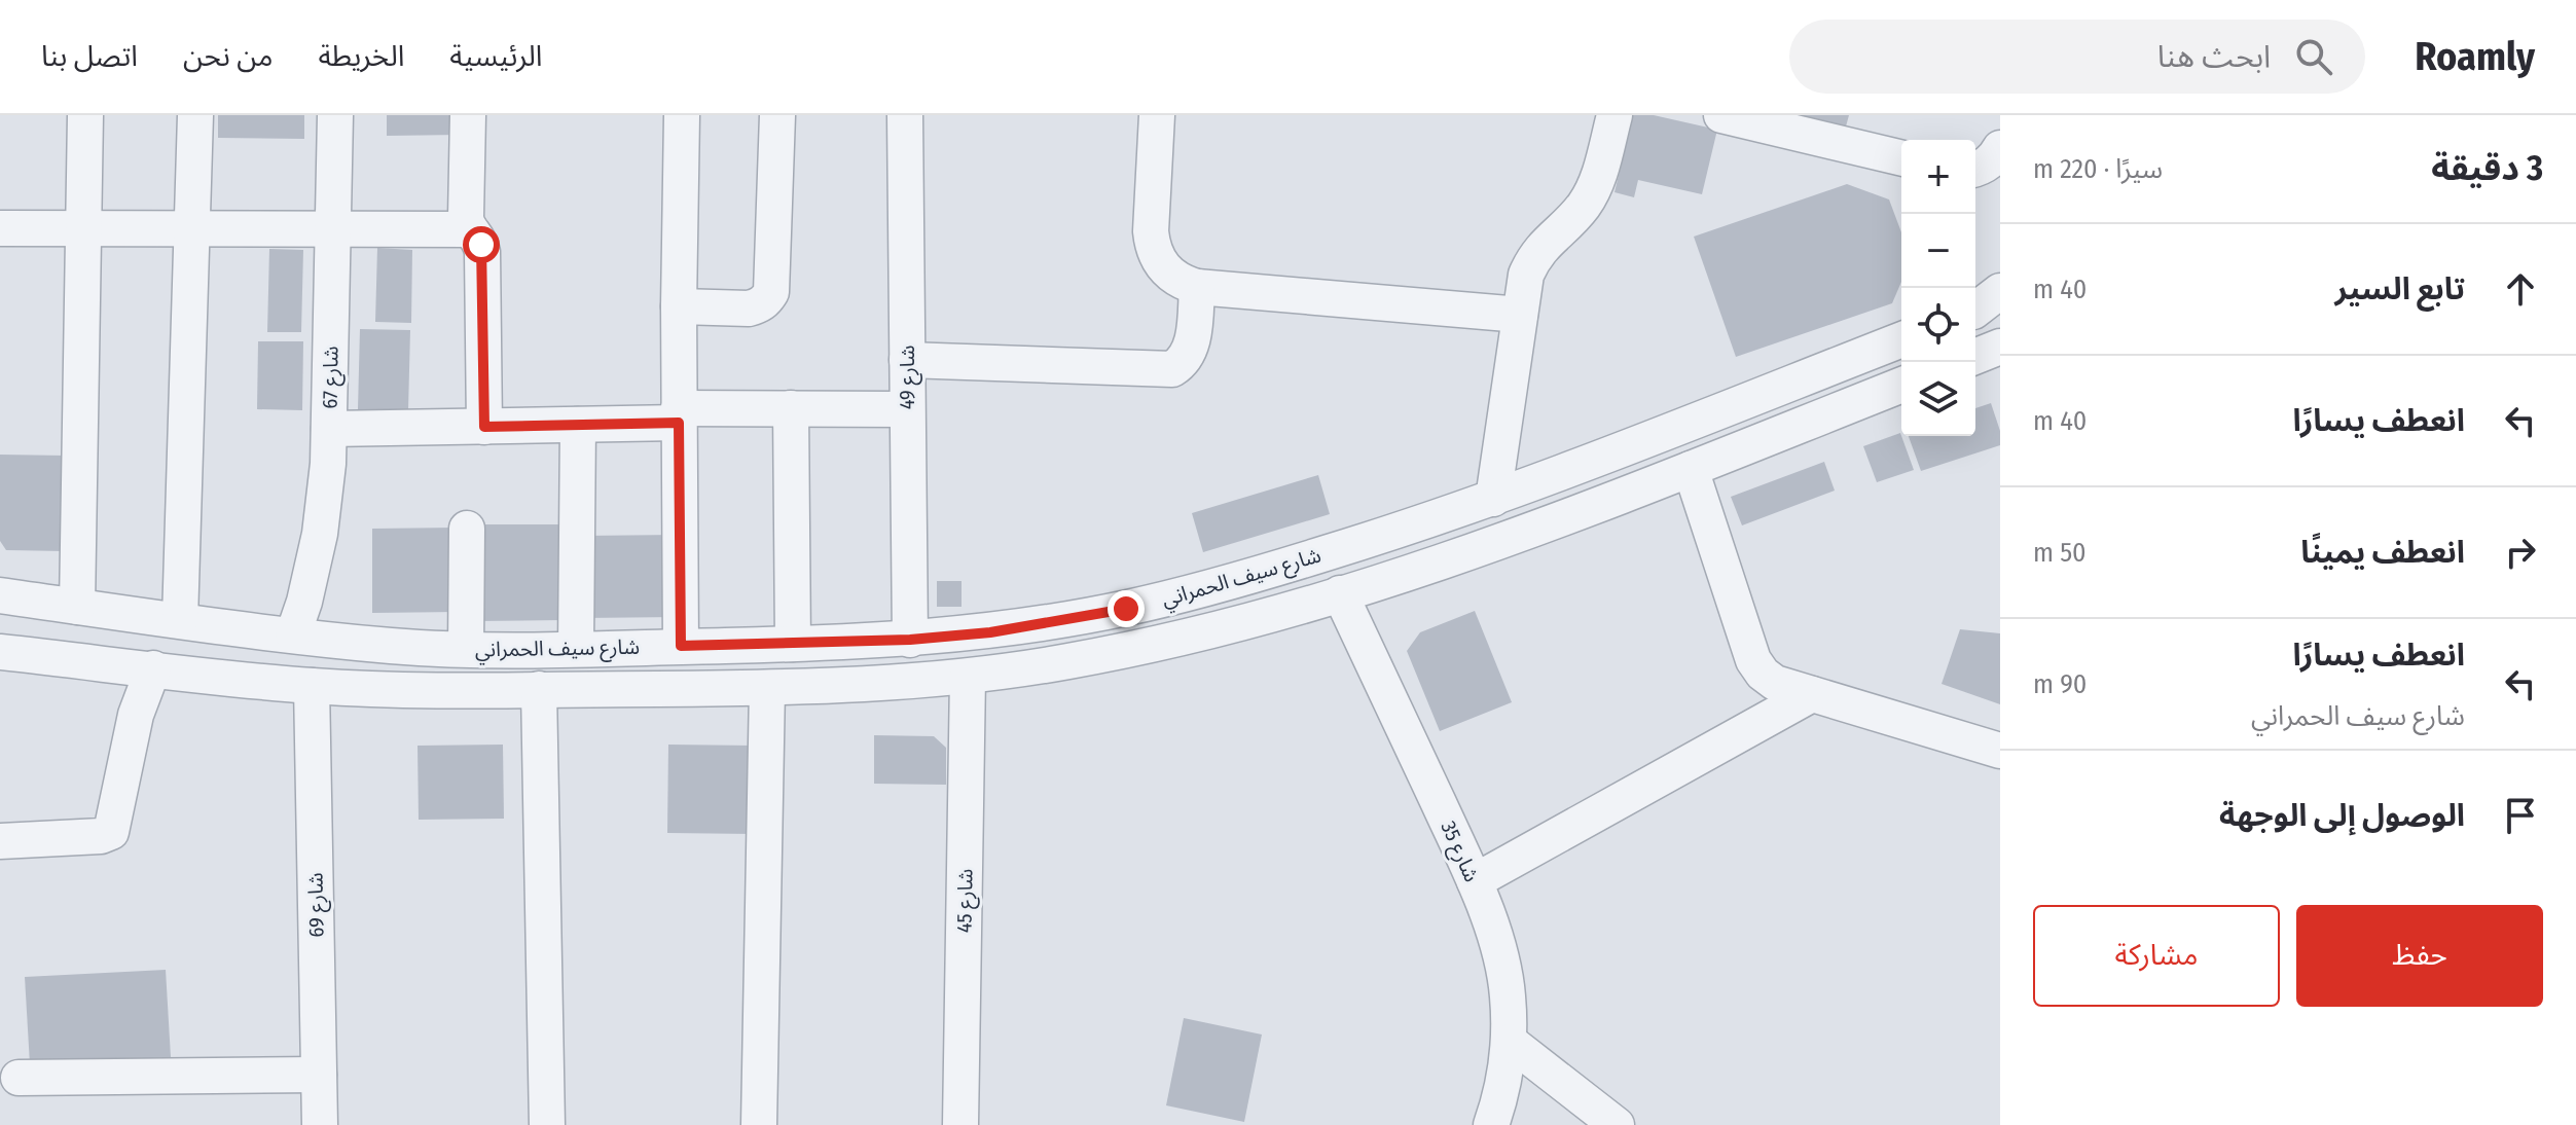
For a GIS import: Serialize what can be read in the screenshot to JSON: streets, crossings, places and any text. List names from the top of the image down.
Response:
{
  "streets": {
    "street": [
      "شارع 67",
      "شارع 49",
      "شارع سيف الحمراني",
      "شارع 35",
      "شارع 45",
      "شارع 69"
    ]
  },
  "crossings": [
    ["شارع 67", "شارع سيف الحمراني"],
    ["شارع 49", "شارع سيف الحمراني"],
    ["شارع سيف الحمراني", "شارع 35"],
    ["شارع سيف الحمراني", "شارع 45"],
    ["شارع سيف الحمراني", "شارع 69"]
  ],
  "page": {
    "header": "Roamly",
    "search": "ابحث هنا",
    "nav": [
      "الرئيسية",
      "الخريطة",
      "من نحن",
      "اتصل بنا"
    ],
    "heading": ["3 دقيقة", "سيرًا · 220 m"],
    "map_buttons": ["+", "−"],
    "list": [
      ["تابع السير", "40 m"],
      ["انعطف يسارًا", "40 m"],
      ["انعطف يمينًا", "50 m"],
      ["انعطف يسارًا", "شارع سيف الحمراني", "90 m"],
      "الوصول إلى الوجهة"
    ],
    "buttons": ["حفظ", "مشاركة"]
  }
}
